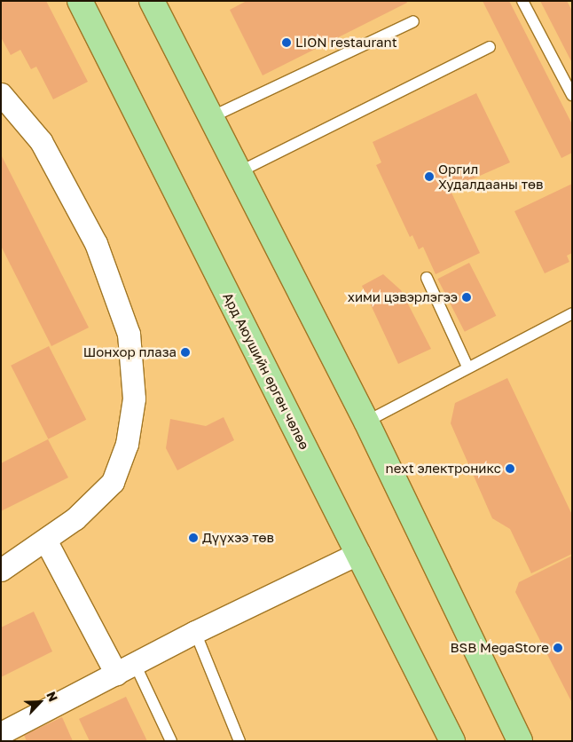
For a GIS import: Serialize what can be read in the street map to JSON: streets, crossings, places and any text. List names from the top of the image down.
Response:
{
  "streets": {
    "main road": ["Ард Аюушийн өргөн чөлөө"]
  },
  "places": [
    "LION restaurant",
    "Оргил Худалдааны төв",
    "хими цэвэрлэгээ",
    "Шонхор плаза",
    "next электроникс",
    "Дүүхээ төв",
    "BSB MegaStore"
  ],
  "north": "top right"
}
